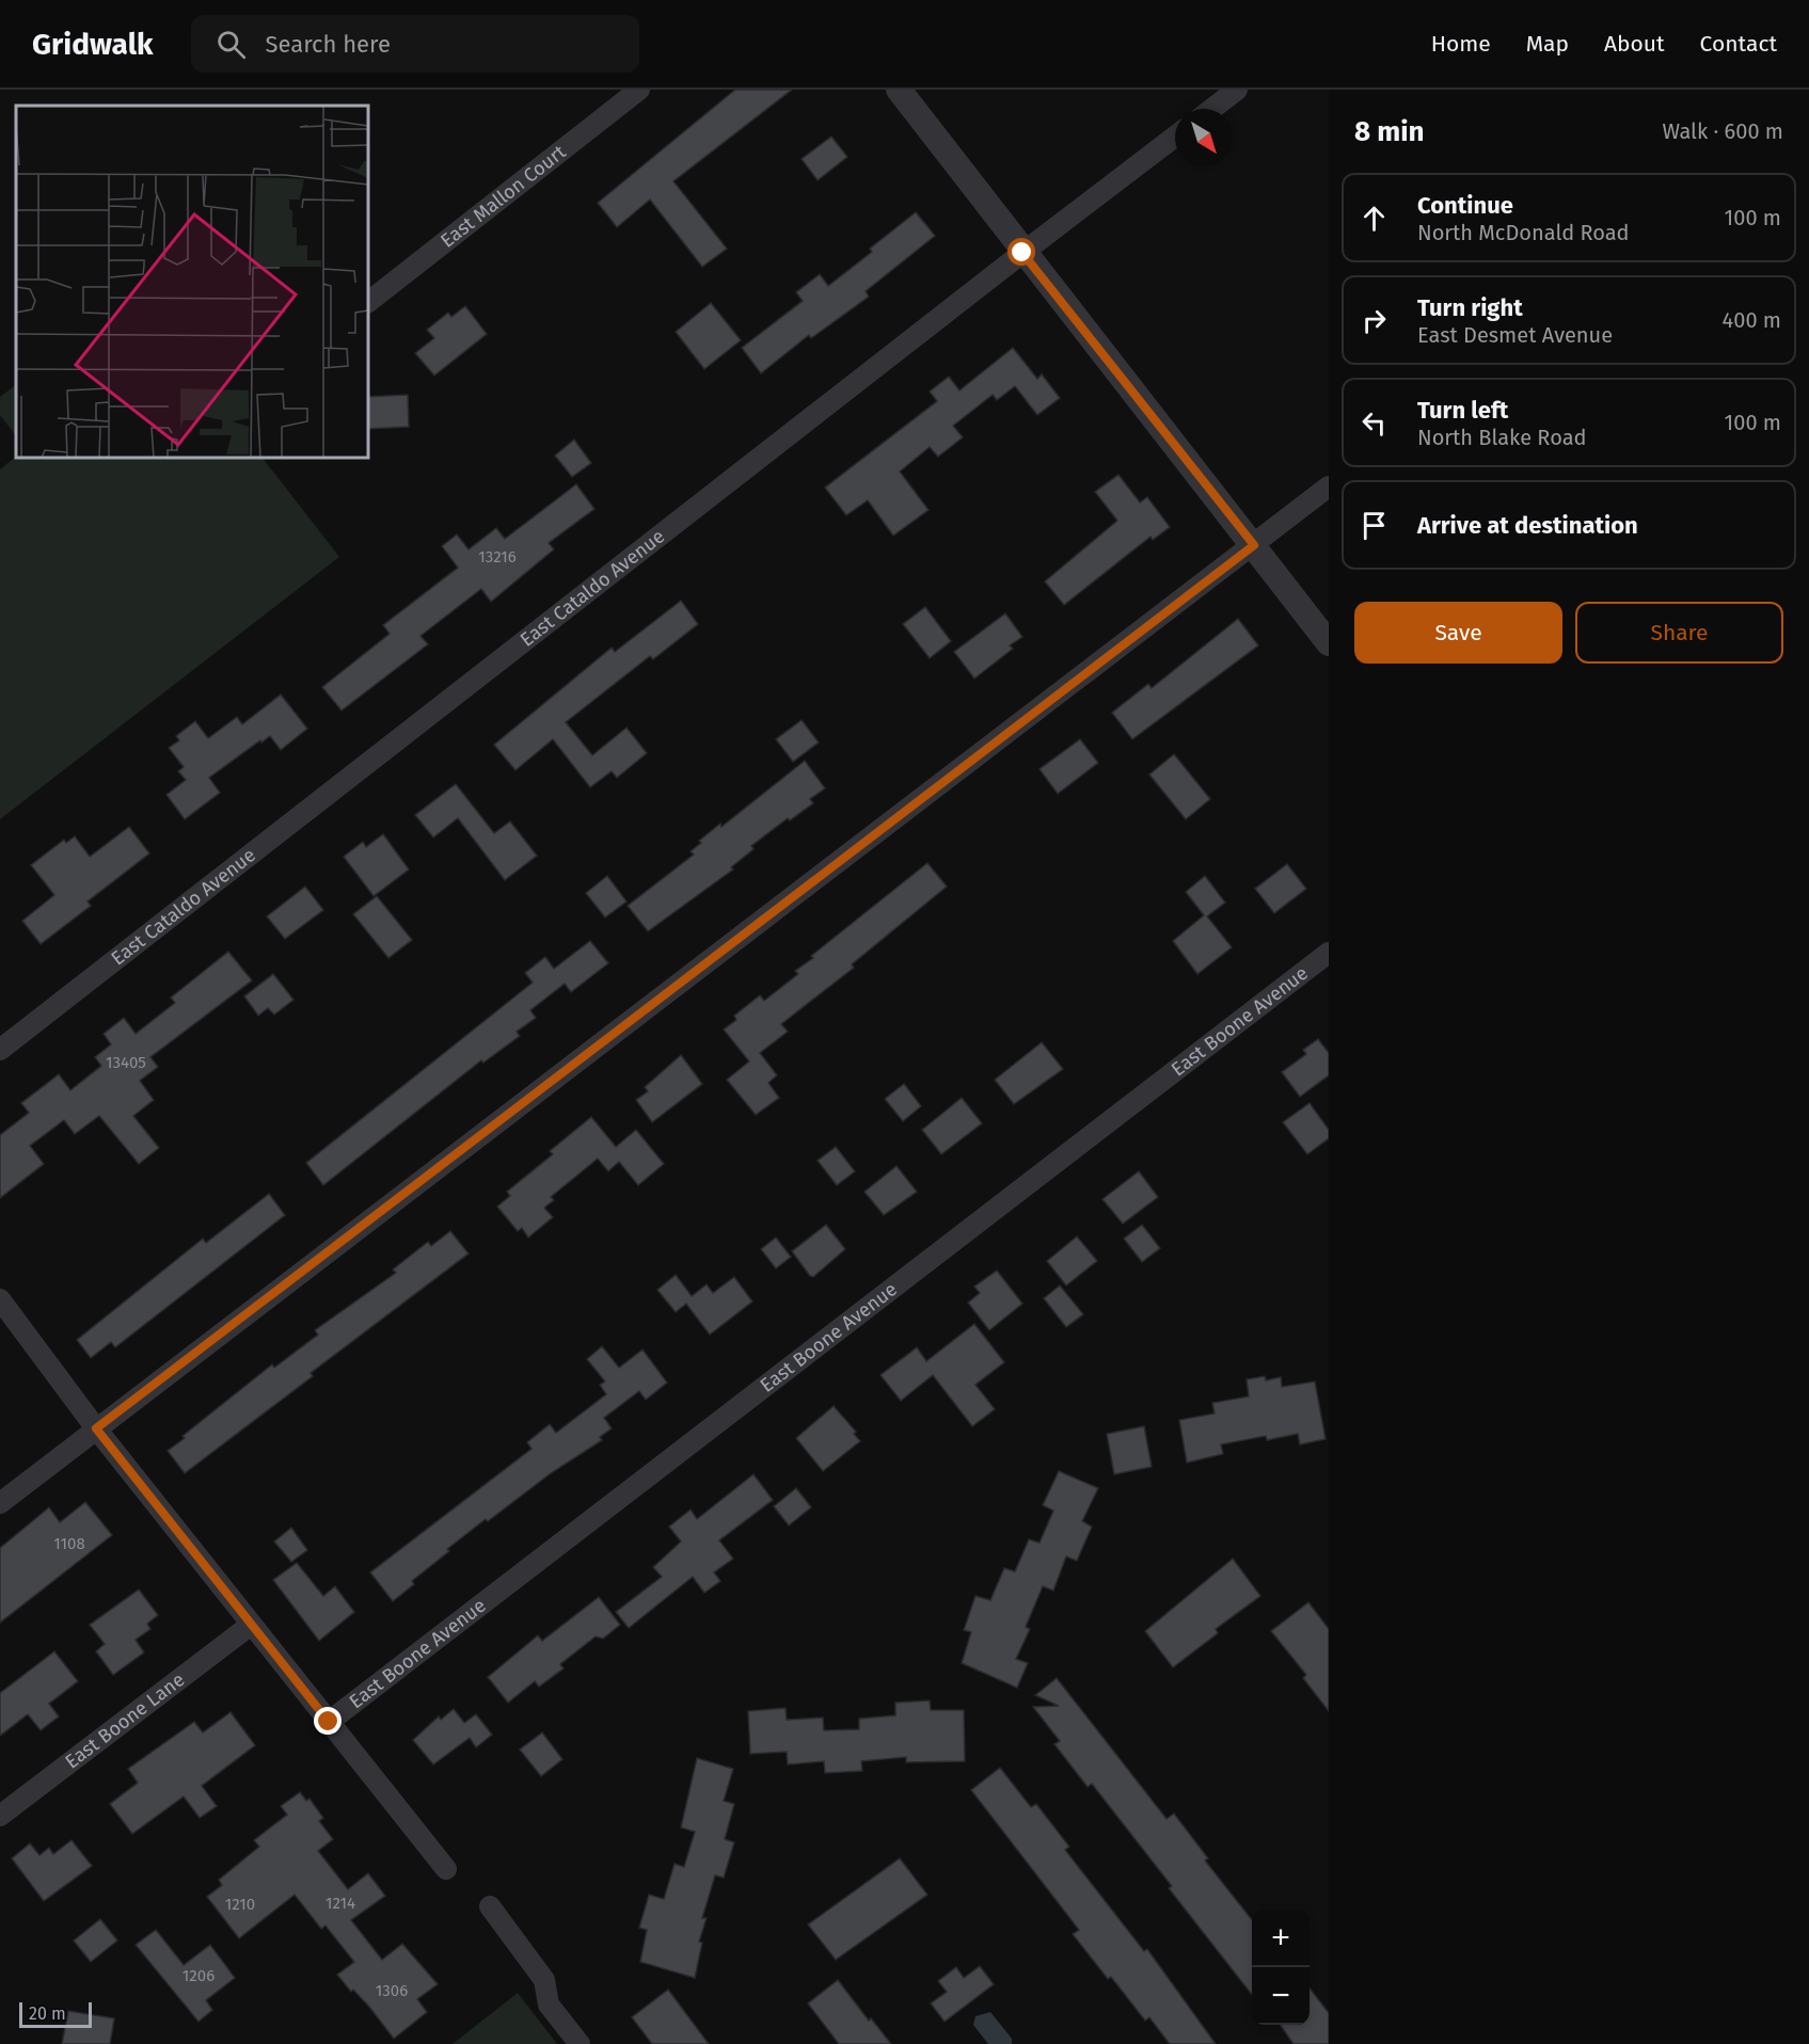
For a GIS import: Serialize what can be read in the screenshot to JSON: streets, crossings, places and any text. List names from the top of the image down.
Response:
{
  "streets": {
    "street": [
      "East Mallon Court",
      "East Cataldo Avenue",
      "East Boone Avenue",
      "East Boone Lane"
    ]
  },
  "house_numbers": [
    "13216",
    "13405",
    "1108",
    "1214",
    "1210",
    "1206",
    "1306"
  ],
  "scale_bar": "20 m",
  "north": "bottom right",
  "page": {
    "header": "Gridwalk",
    "search": "Search here",
    "nav": [
      "Home",
      "Map",
      "About",
      "Contact"
    ],
    "heading": ["8 min", "Walk · 600 m"],
    "list": [
      ["Continue", "North McDonald Road", "100 m"],
      ["Turn right", "East Desmet Avenue", "400 m"],
      ["Turn left", "North Blake Road", "100 m"],
      "Arrive at destination"
    ],
    "buttons": ["Save", "Share"],
    "map_buttons": ["+", "−"],
    "scale": "20 m"
  }
}
